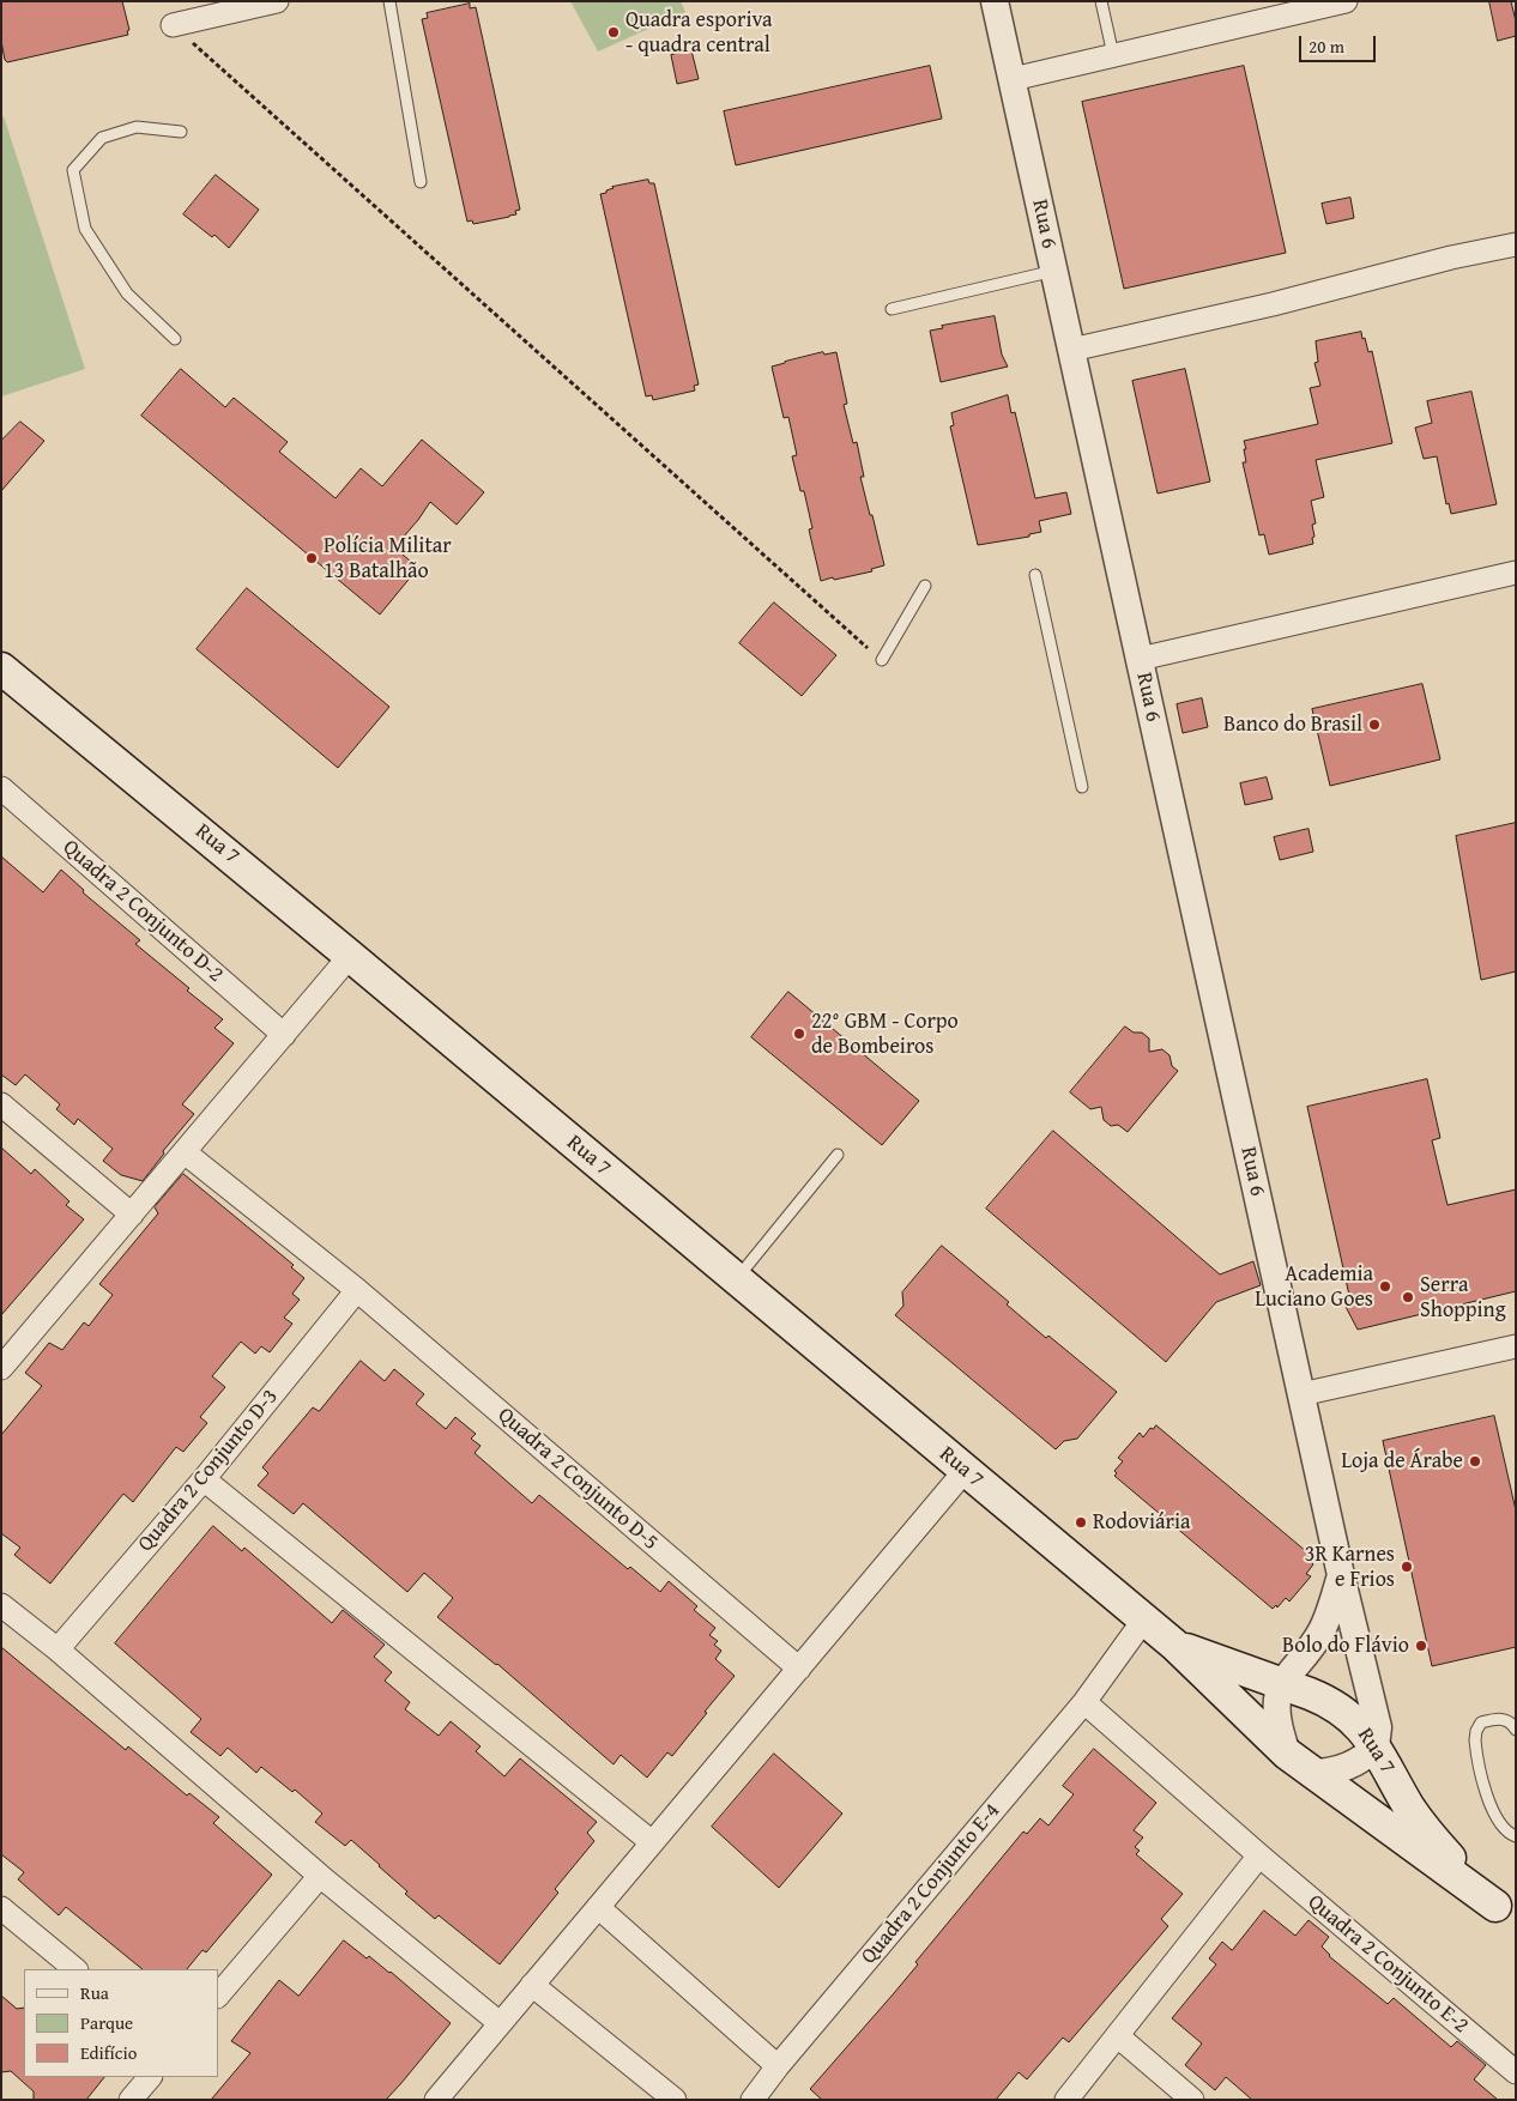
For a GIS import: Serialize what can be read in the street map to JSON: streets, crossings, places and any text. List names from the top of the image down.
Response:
{
  "streets": {
    "main road": ["Rua 7"],
    "street": [
      "Rua 6",
      "Quadra 2 Conjunto D-2",
      "Quadra 2 Conjunto D-3",
      "Quadra 2 Conjunto D-5",
      "Quadra 2 Conjunto E-4",
      "Quadra 2 Conjunto E-2"
    ]
  },
  "crossings": [
    ["Rua 6", "Rua 7"],
    ["Rua 7", "Quadra 2 Conjunto E-4"],
    ["Quadra 2 Conjunto D-3", "Quadra 2 Conjunto D-5"],
    ["Quadra 2 Conjunto E-4", "Quadra 2 Conjunto E-2"]
  ],
  "places": [
    "Quadra esporiva - quadra central",
    "Polícia Militar 13 Batalhão",
    "Banco do Brasil",
    "22° GBM - Corpo de Bombeiros",
    "Academia Luciano Goes",
    "Serra Shopping",
    "Loja de Árabe",
    "Rodoviária",
    "3R Karnes e Frios",
    "Bolo do Flávio"
  ],
  "legend": ["Rua", "Parque", "Edifício"],
  "scale_bar": "20 m"
}
